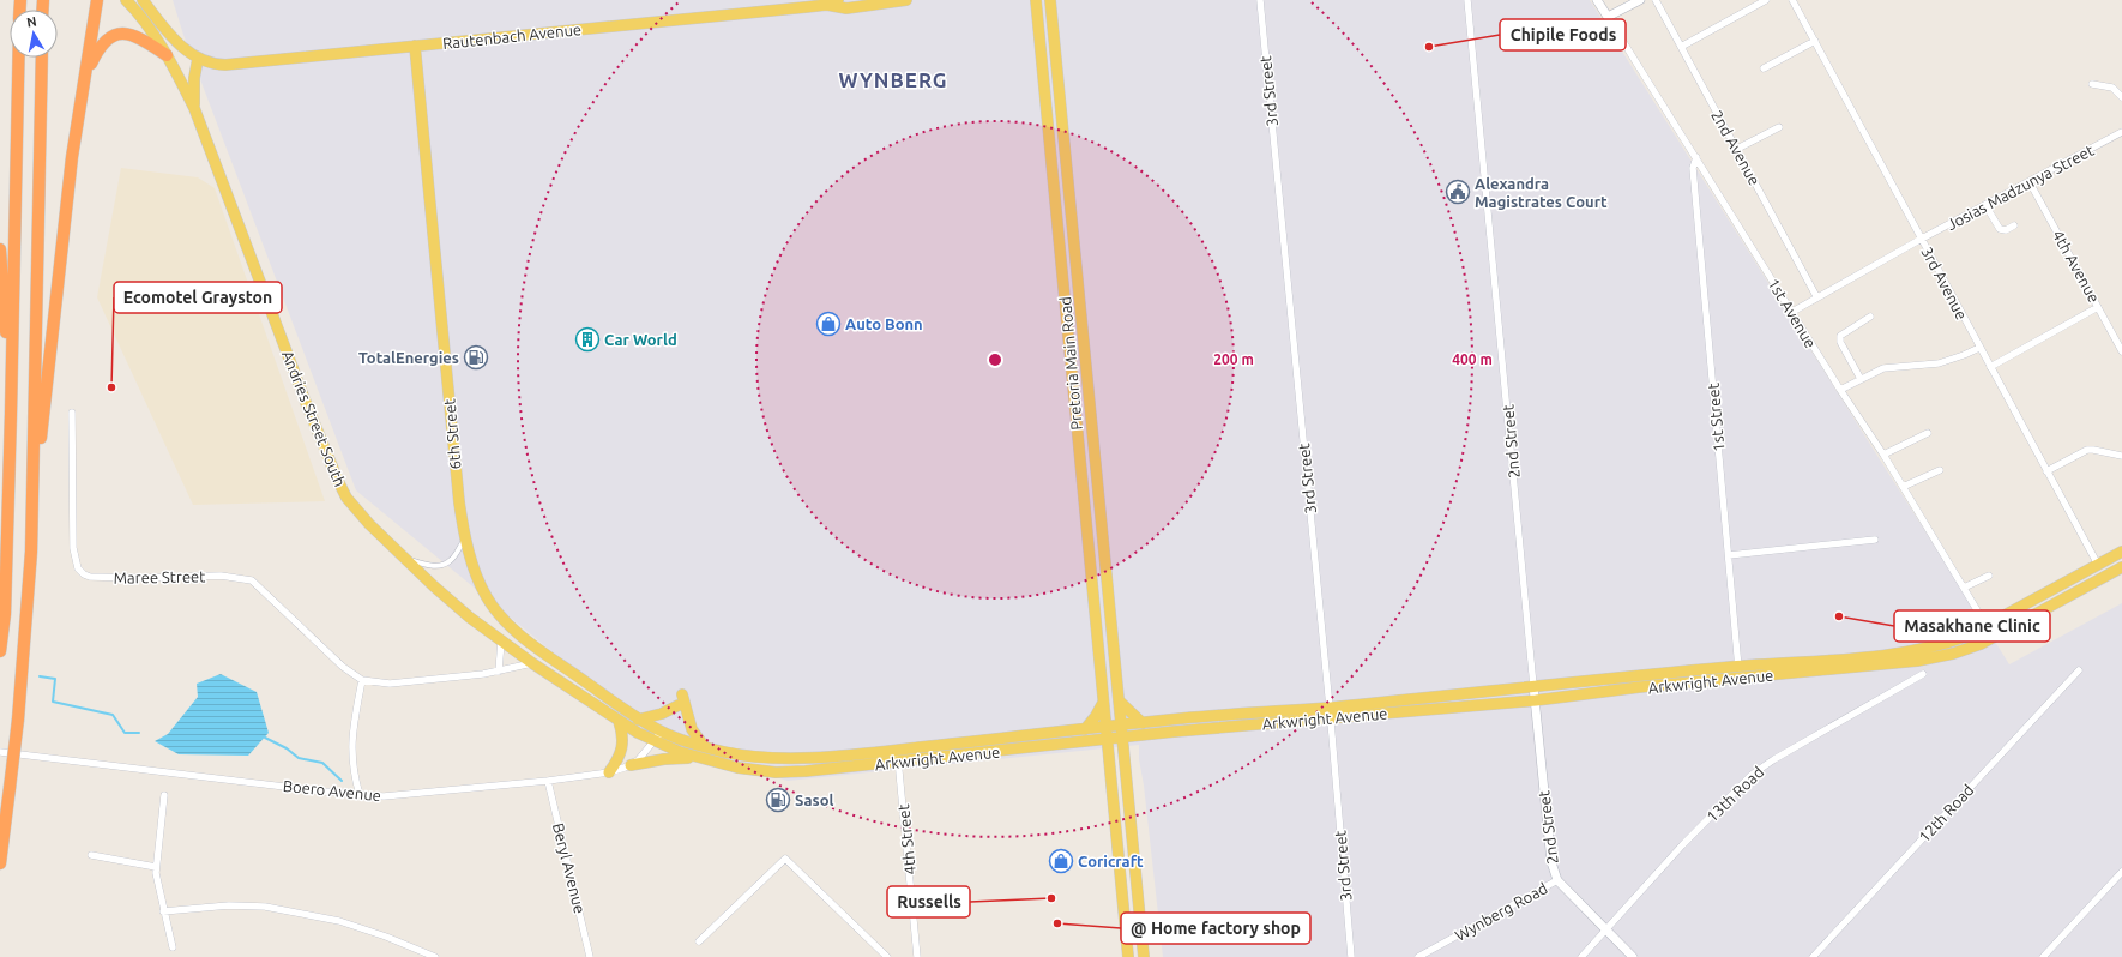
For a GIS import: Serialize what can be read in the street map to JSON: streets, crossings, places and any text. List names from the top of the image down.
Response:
{
  "streets": {
    "main road": [
      "Rautenbach Avenue",
      "Pretoria Main Road",
      "Andries Street South",
      "6th Street",
      "Arkwright Avenue"
    ],
    "street": [
      "3rd Street",
      "2nd Avenue",
      "Josias Madzunya Street",
      "4th Avenue",
      "3rd Avenue",
      "1st Avenue",
      "1st Street",
      "2nd Street",
      "Maree Street",
      "Boero Avenue",
      "13th Road",
      "12th Road",
      "4th Street",
      "Beryl Avenue",
      "Wynberg Road"
    ]
  },
  "crossings": [
    ["Rautenbach Avenue", "6th Street"],
    ["3rd Street", "Arkwright Avenue"],
    ["2nd Avenue", "Josias Madzunya Street"],
    ["Josias Madzunya Street", "4th Avenue"],
    ["Josias Madzunya Street", "3rd Avenue"],
    ["Josias Madzunya Street", "1st Avenue"],
    ["1st Avenue", "1st Street"],
    ["1st Avenue", "Arkwright Avenue"],
    ["Pretoria Main Road", "Arkwright Avenue"],
    ["1st Street", "Arkwright Avenue"],
    ["Andries Street South", "Maree Street"],
    ["Andries Street South", "Arkwright Avenue"],
    ["Andries Street South", "Boero Avenue"],
    ["6th Street", "Arkwright Avenue"],
    ["6th Street", "Boero Avenue"],
    ["2nd Street", "Arkwright Avenue"],
    ["2nd Street", "Wynberg Road"],
    ["Arkwright Avenue", "Boero Avenue"],
    ["Arkwright Avenue", "4th Street"],
    ["Boero Avenue", "Beryl Avenue"]
  ],
  "districts": ["WYNBERG"],
  "places": {
    "other": [
      "Chipile Foods",
      "Ecomotel Grayston",
      "Masakhane Clinic",
      "Russells",
      "@ Home factory shop"
    ],
    "public building": ["Alexandra Magistrates Court"],
    "shop": ["Auto Bonn", "Coricraft"],
    "building": ["Car World"],
    "fuel station": ["TotalEnergies", "Sasol"]
  },
  "north": "top",
  "rings": ["200 m", "400 m"]
}
